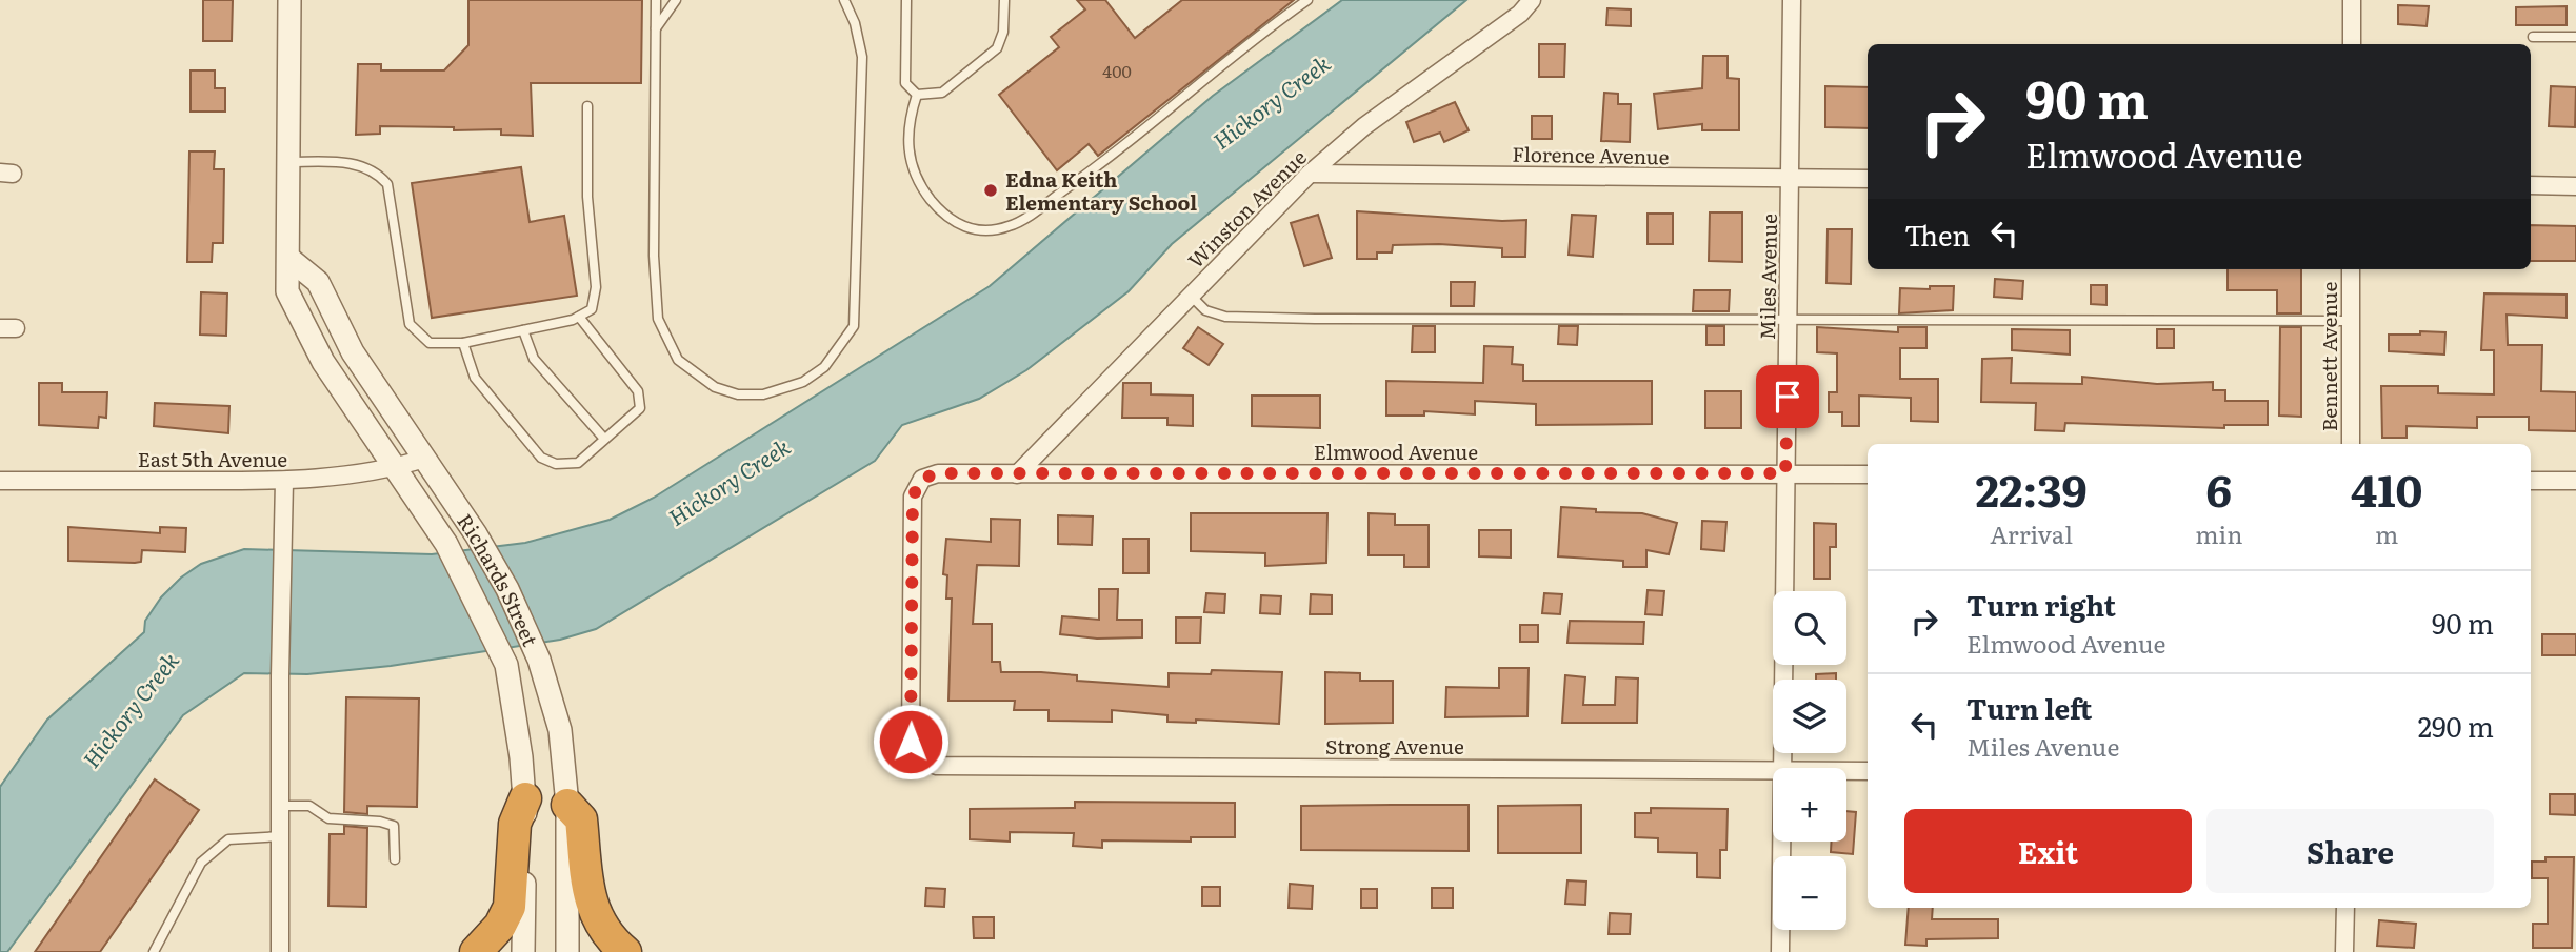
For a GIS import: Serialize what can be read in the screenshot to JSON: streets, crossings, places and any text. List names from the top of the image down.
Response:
{
  "streets": {
    "street": [
      "Florence Avenue",
      "Winston Avenue",
      "Miles Avenue",
      "Bennett Avenue",
      "Elmwood Avenue",
      "East 5th Avenue",
      "Richards Street",
      "Strong Avenue"
    ]
  },
  "crossings": [
    ["Florence Avenue", "Winston Avenue"],
    ["Florence Avenue", "Miles Avenue"],
    ["Winston Avenue", "Elmwood Avenue"],
    ["Miles Avenue", "Elmwood Avenue"],
    ["Elmwood Avenue", "Strong Avenue"],
    ["East 5th Avenue", "Richards Street"]
  ],
  "water": ["Hickory Creek"],
  "places": ["Edna Keith Elementary School"],
  "house_numbers": ["400"],
  "page": {
    "turn": ["90 m", "Elmwood Avenue"],
    "then": "Then",
    "eta": [
      "22:39",
      "Arrival",
      "6",
      "min",
      "410",
      "m"
    ],
    "list": [
      {
        "name": "Turn right",
        "note": "Elmwood Avenue",
        "value": "90 m"
      },
      {
        "name": "Turn left",
        "note": "Miles Avenue",
        "value": "290 m"
      }
    ],
    "map_buttons": ["+", "−"],
    "buttons": ["Exit", "Share"]
  }
}
